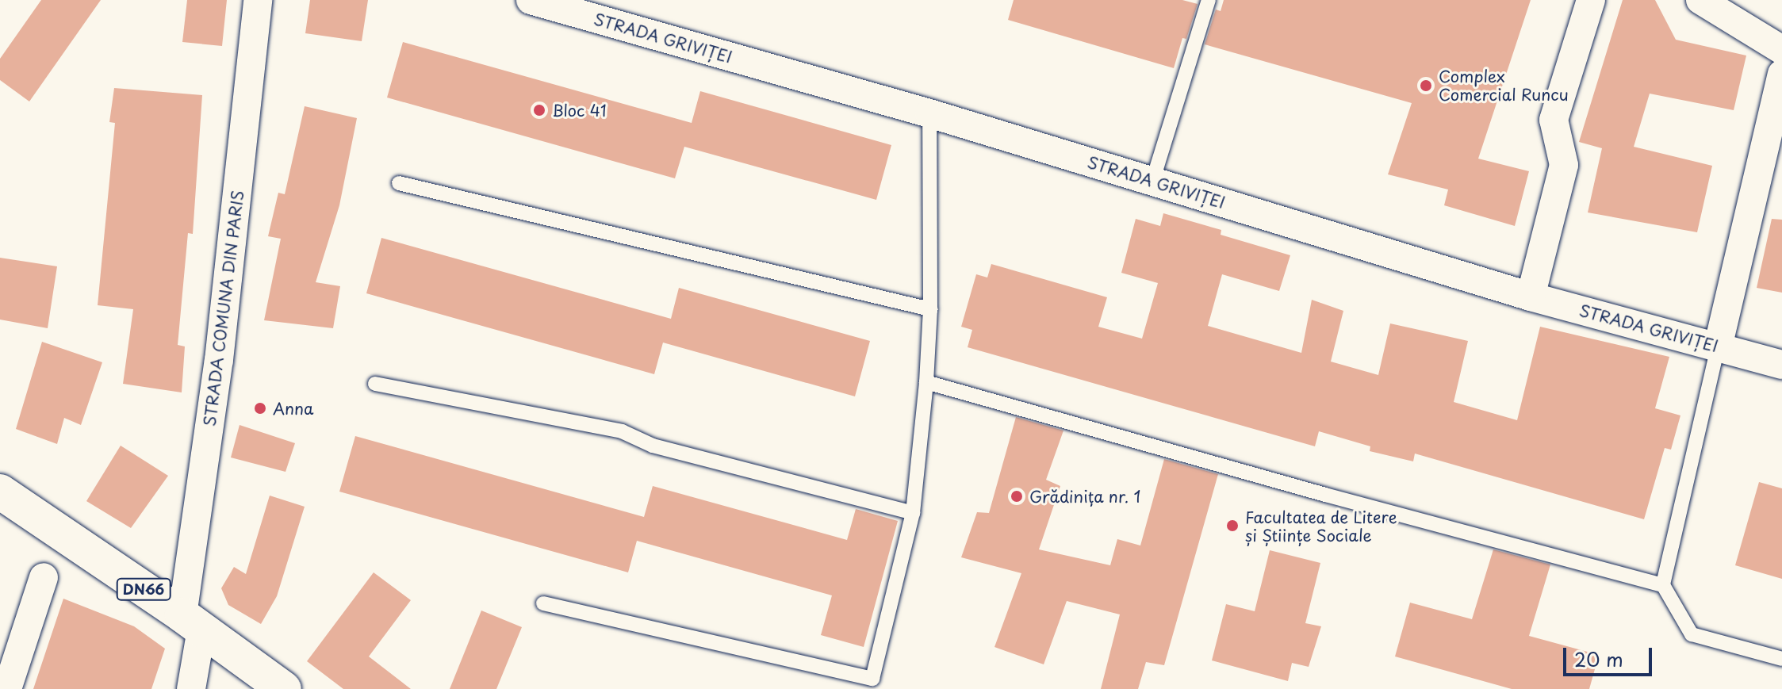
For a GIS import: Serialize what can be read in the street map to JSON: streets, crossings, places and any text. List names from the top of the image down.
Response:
{
  "streets": {
    "main road": ["DN66"],
    "street": ["STRADA GRIVIȚEI", "STRADA COMUNA DIN PARIS"]
  },
  "crossings": [
    ["STRADA COMUNA DIN PARIS", "DN66"]
  ],
  "places": [
    "Complex Comercial Runcu",
    "Bloc 41",
    "Anna",
    "Grădinița nr. 1",
    "Facultatea de Litere și Științe Sociale"
  ],
  "scale_bar": "20 m"
}
